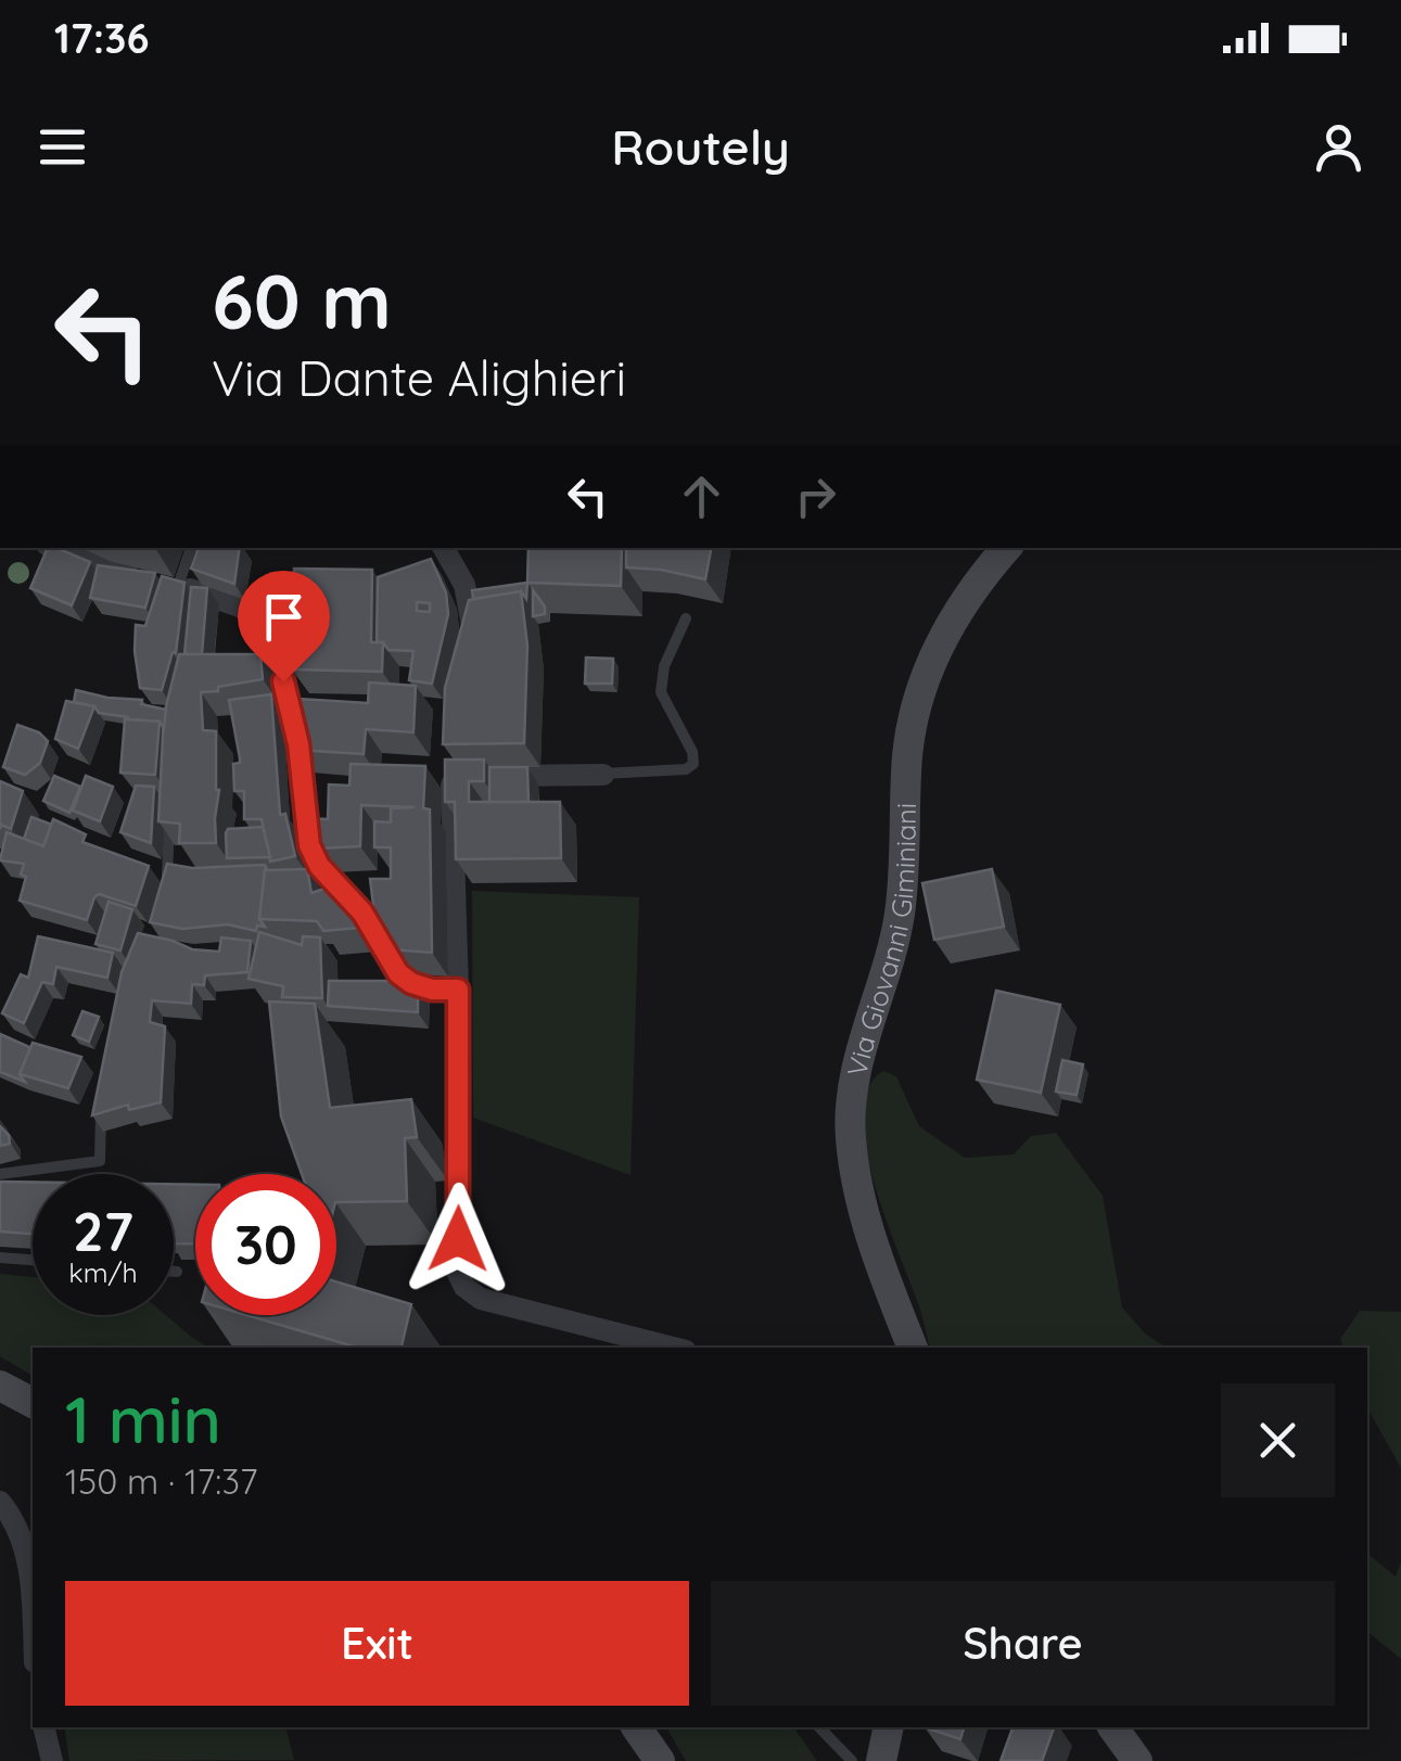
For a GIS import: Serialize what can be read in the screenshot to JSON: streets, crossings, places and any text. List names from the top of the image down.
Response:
{
  "streets": {
    "street": ["Via Giovanni Giminiani"]
  },
  "page": {
    "status": "17:36",
    "header": "Routely",
    "turn": ["60 m", "Via Dante Alighieri"],
    "speed": "27 km/h",
    "limit": "30",
    "heading": ["1 min", "150 m · 17:37"],
    "buttons": ["Exit", "Share"]
  }
}
